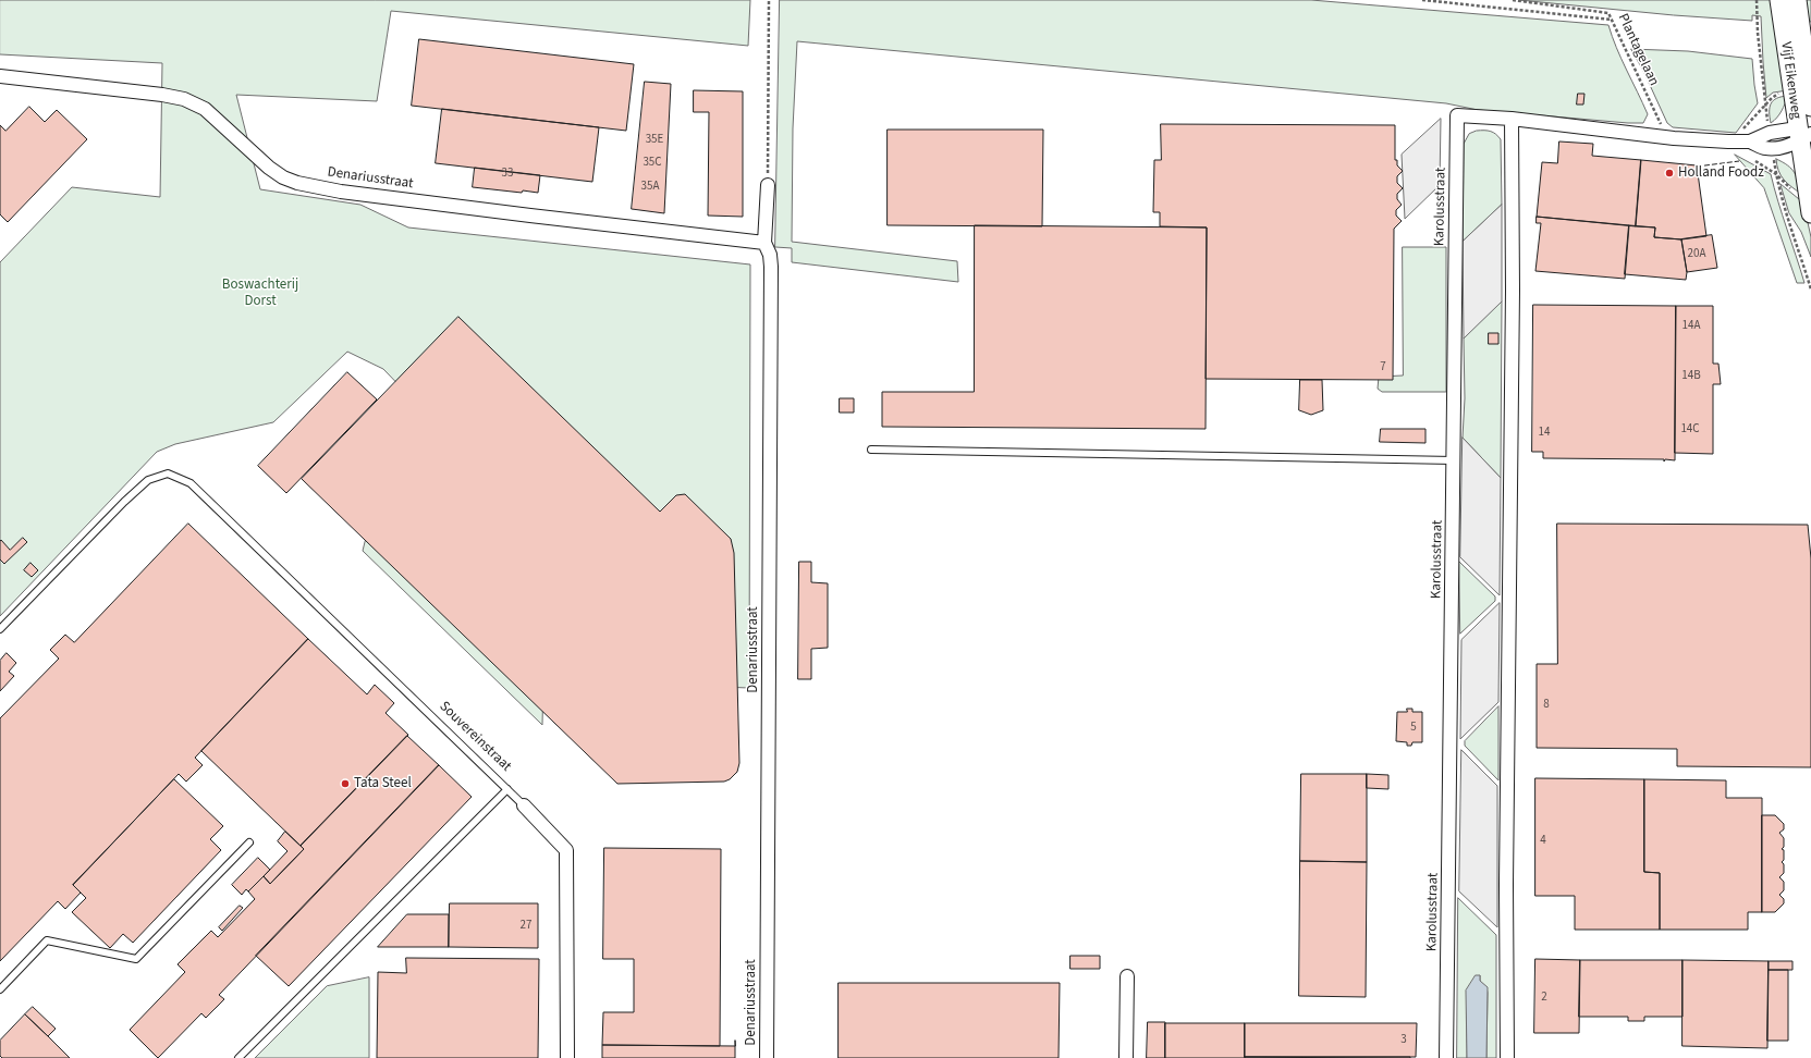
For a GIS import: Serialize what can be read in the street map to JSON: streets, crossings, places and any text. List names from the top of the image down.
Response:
{
  "streets": {
    "main road": ["Vijf Eikenweg"],
    "street": ["Denariusstraat", "Karolusstraat", "Souvereinstraat"],
    "path": ["Plantagelaan"]
  },
  "crossings": [
    ["Plantagelaan", "Karolusstraat"],
    ["Vijf Eikenweg", "Karolusstraat"]
  ],
  "parks": ["Boswachterij Dorst"],
  "places": ["Holland Foodz", "Tata Steel"],
  "house_numbers": [
    "35E",
    "35C",
    "33",
    "35A",
    "20A",
    "14A",
    "7",
    "14B",
    "14C",
    "14",
    "8",
    "5",
    "4",
    "27",
    "2",
    "3"
  ]
}
